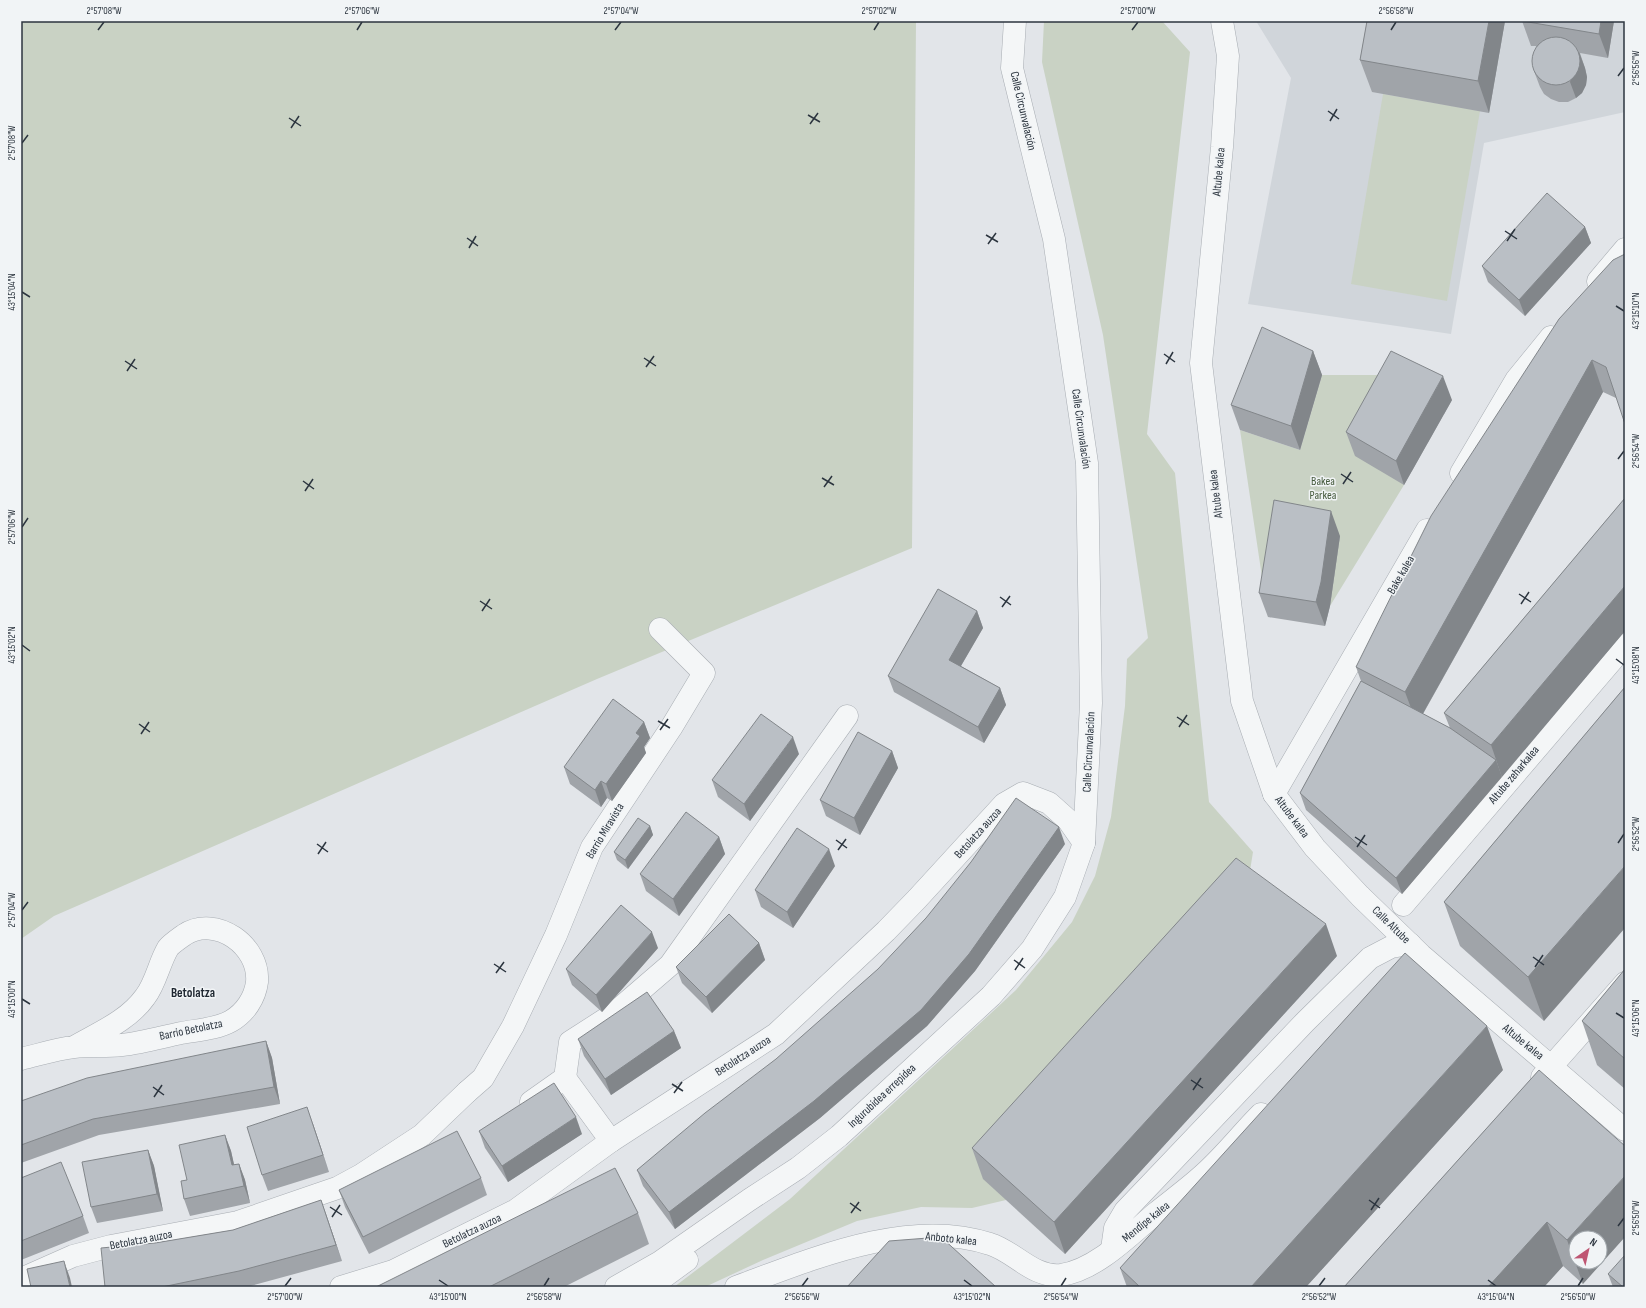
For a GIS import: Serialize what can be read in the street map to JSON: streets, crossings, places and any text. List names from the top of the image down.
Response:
{
  "streets": {
    "street": [
      "Calle Circunvalación",
      "Altube kalea",
      "Bake kalea",
      "Altube zeharkalea",
      "Barrio Miravista",
      "Betolatza auzoa",
      "Calle Altube",
      "Barrio Betolatza",
      "Ingurubidea errepidea",
      "Mendipe kalea",
      "Anboto kalea"
    ]
  },
  "crossings": [
    ["Calle Circunvalación", "Betolatza auzoa"],
    ["Calle Circunvalación", "Ingurubidea errepidea"],
    ["Altube kalea", "Bake kalea"],
    ["Altube kalea", "Calle Altube"],
    ["Altube kalea", "Mendipe kalea"],
    ["Barrio Miravista", "Betolatza auzoa"],
    ["Betolatza auzoa", "Ingurubidea errepidea"],
    ["Calle Altube", "Mendipe kalea"],
    ["Mendipe kalea", "Anboto kalea"]
  ],
  "districts": ["Betolatza"],
  "parks": ["Bakea Parkea"],
  "north": "top right",
  "coordinates": [
    "2°57'08\"W",
    "2°57'06\"W",
    "2°57'04\"W",
    "2°57'02\"W",
    "2°57'00\"W",
    "2°56'58\"W",
    "2°56'56\"W",
    "43°15'04\"N",
    "43°15'10\"N",
    "2°56'54\"W",
    "43°15'02\"N",
    "43°15'08\"N",
    "2°56'52\"W",
    "43°15'00\"N",
    "43°15'06\"N",
    "2°56'50\"W"
  ]
}
